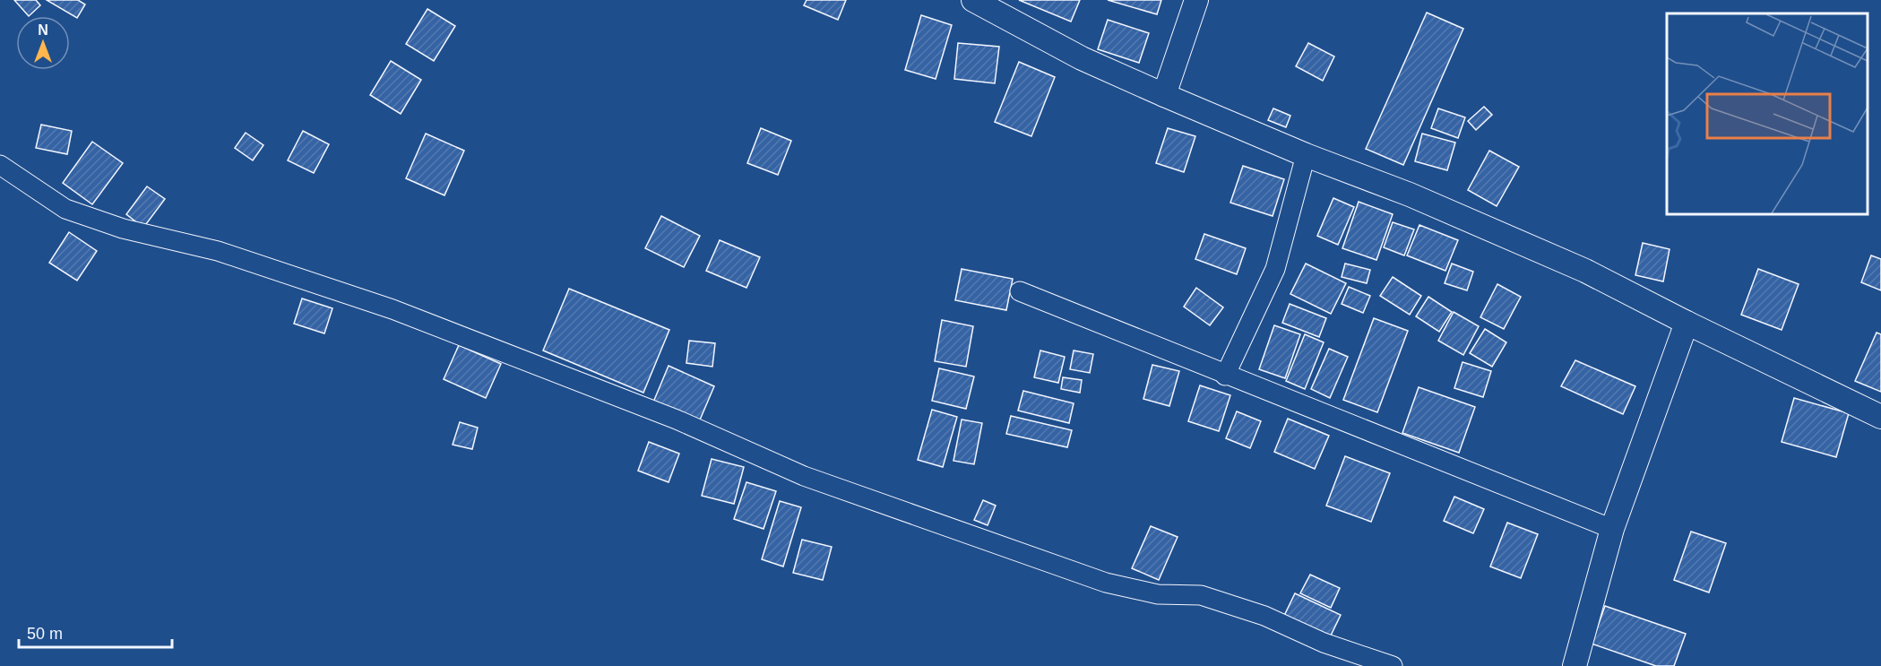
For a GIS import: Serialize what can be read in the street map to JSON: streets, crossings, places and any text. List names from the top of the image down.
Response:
{
  "scale_bar": "50 m",
  "north": "top"
}
